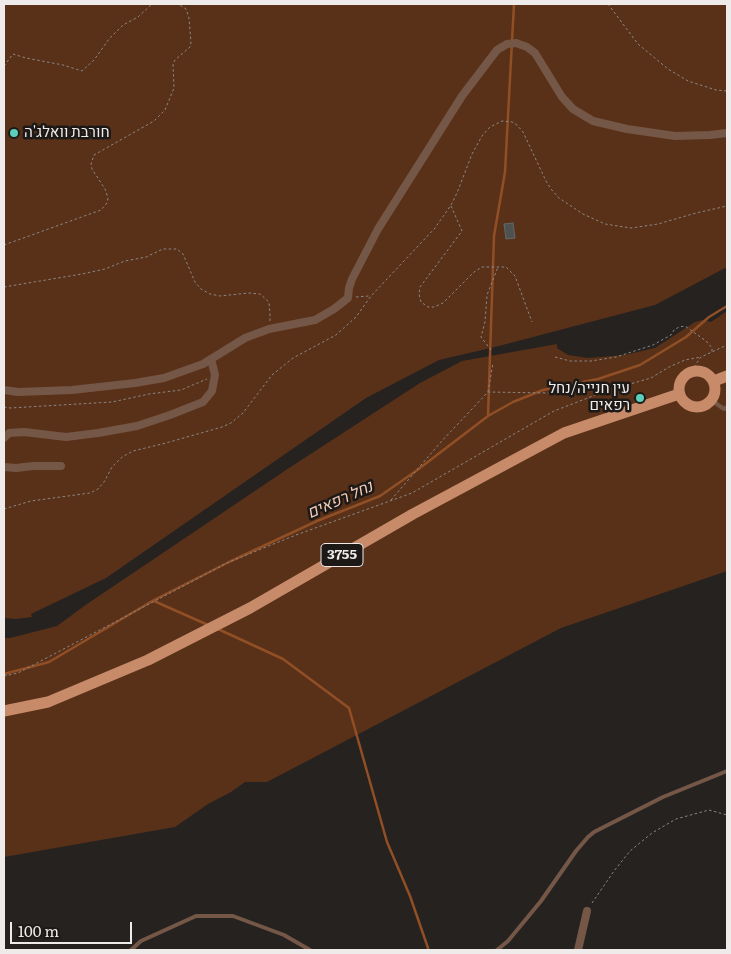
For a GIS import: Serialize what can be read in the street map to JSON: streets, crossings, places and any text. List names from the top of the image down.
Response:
{
  "streets": {
    "main road": ["3755"]
  },
  "water": ["נחל רפאים"],
  "places": ["חורבת וואלג'ה", "עין חנייה/נחל רפאים"],
  "scale_bar": "100 m"
}
